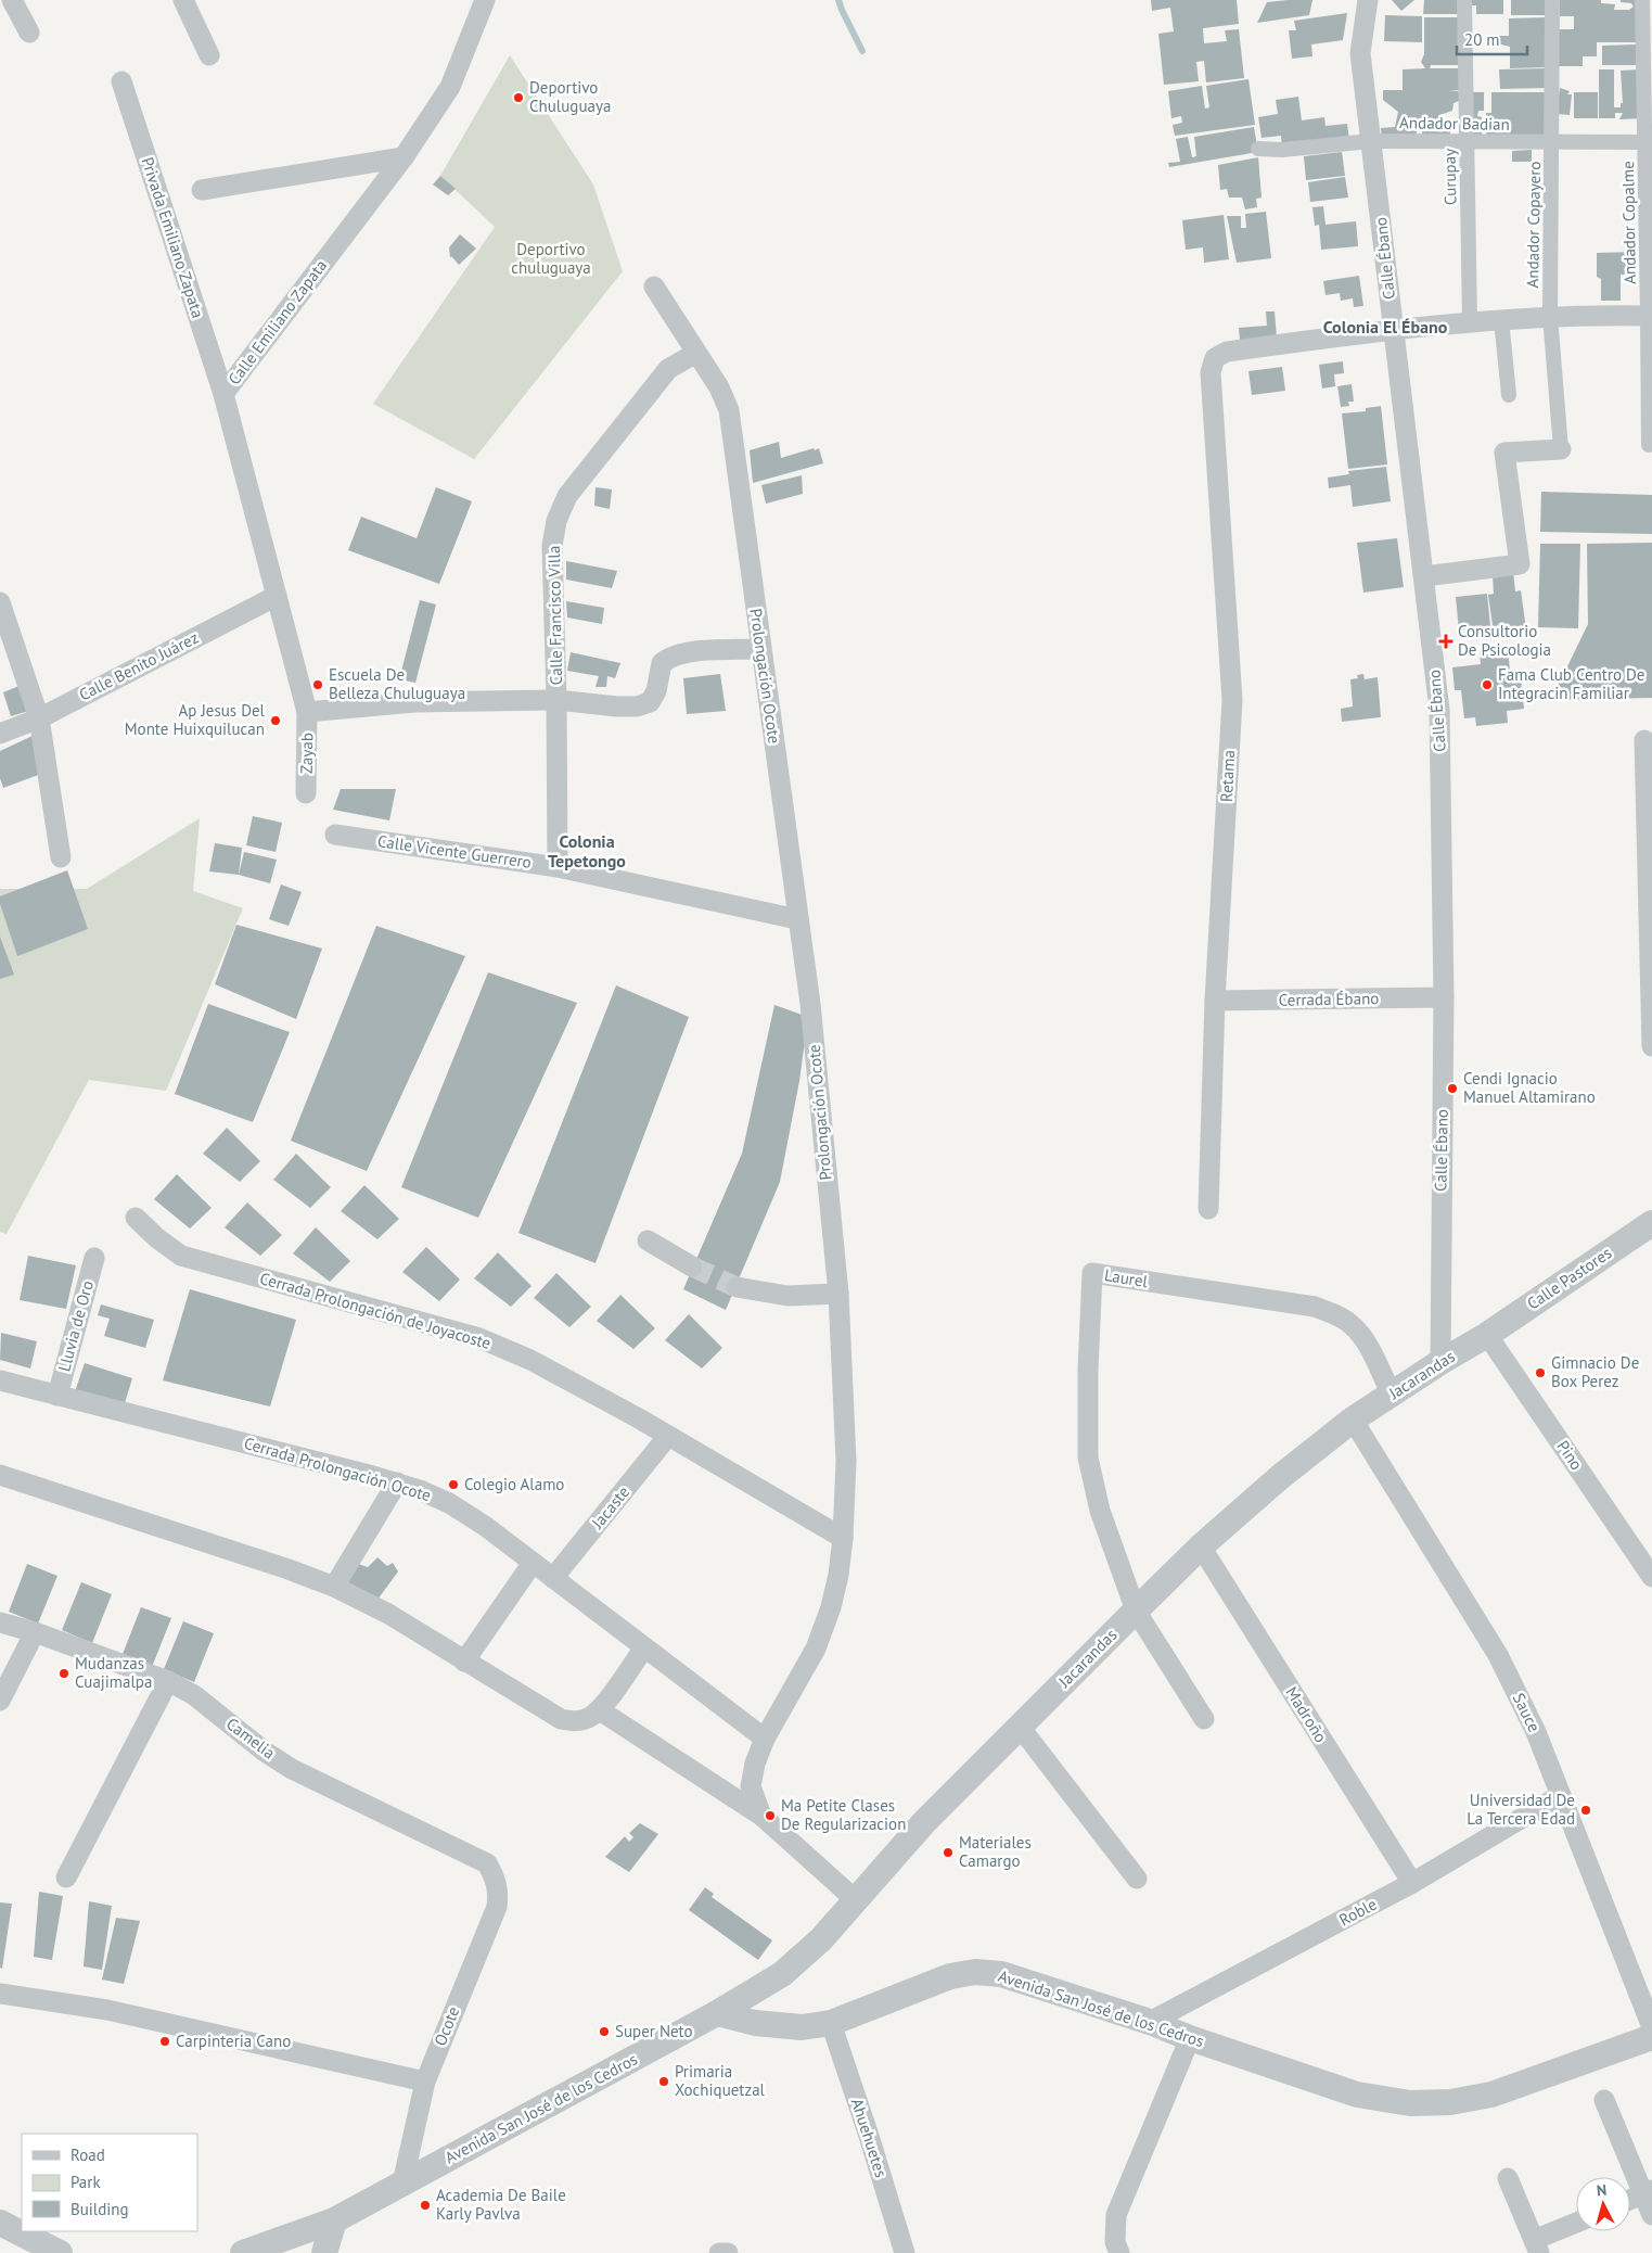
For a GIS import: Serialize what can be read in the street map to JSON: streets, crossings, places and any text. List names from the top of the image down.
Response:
{
  "streets": {
    "street": [
      "Andador Badian",
      "Curupay",
      "Andador Copalme",
      "Andador Copayero",
      "Privada Emiliano Zapata",
      "Calle Ébano",
      "Calle Emiliano Zapata",
      "Calle Francisco Villa",
      "Calle Benito Juárez",
      "Prolongación Ocote",
      "Zayab",
      "Retama",
      "Calle Vicente Guerrero",
      "Cerrada Ébano",
      "Laurel",
      "Calle Pastores",
      "Cerrada Prolongación de Joyacoste",
      "Lluvia de Oro",
      "Jacarandas",
      "Pino",
      "Cerrada Prolongación Ocote",
      "Jacaste",
      "Sauce",
      "Madroño",
      "Camelia",
      "Roble",
      "Avenida San José de los Cedros",
      "Ocote",
      "Ahuehuetes"
    ]
  },
  "crossings": [
    ["Andador Badian", "Curupay"],
    ["Andador Badian", "Andador Copalme"],
    ["Andador Badian", "Andador Copayero"],
    ["Andador Badian", "Calle Ébano"],
    ["Privada Emiliano Zapata", "Calle Emiliano Zapata"],
    ["Calle Ébano", "Retama"],
    ["Calle Ébano", "Cerrada Ébano"],
    ["Calle Ébano", "Jacarandas"],
    ["Calle Emiliano Zapata", "Calle Benito Juárez"],
    ["Calle Emiliano Zapata", "Zayab"],
    ["Calle Francisco Villa", "Prolongación Ocote"],
    ["Calle Francisco Villa", "Calle Vicente Guerrero"],
    ["Prolongación Ocote", "Calle Vicente Guerrero"],
    ["Prolongación Ocote", "Cerrada Prolongación de Joyacoste"],
    ["Prolongación Ocote", "Jacarandas"],
    ["Prolongación Ocote", "Cerrada Prolongación Ocote"],
    ["Retama", "Cerrada Ébano"],
    ["Laurel", "Jacarandas"],
    ["Calle Pastores", "Jacarandas"],
    ["Calle Pastores", "Pino"],
    ["Cerrada Prolongación de Joyacoste", "Jacaste"],
    ["Lluvia de Oro", "Cerrada Prolongación Ocote"],
    ["Jacarandas", "Pino"],
    ["Jacarandas", "Sauce"],
    ["Jacarandas", "Madroño"],
    ["Jacarandas", "Avenida San José de los Cedros"],
    ["Cerrada Prolongación Ocote", "Jacaste"],
    ["Sauce", "Roble"],
    ["Madroño", "Roble"],
    ["Camelia", "Ocote"],
    ["Roble", "Avenida San José de los Cedros"],
    ["Avenida San José de los Cedros", "Ocote"],
    ["Avenida San José de los Cedros", "Ahuehuetes"]
  ],
  "districts": ["Colonia El Ébano", "Colonia Tepetongo"],
  "parks": ["Deportivo chuluguaya"],
  "places": {
    "other": [
      "Deportivo Chuluguaya",
      "Escuela De Belleza Chuluguaya",
      "Fama Club Centro De Integracin Familiar",
      "Ap Jesus Del Monte Huixquilucan",
      "Cendi Ignacio Manuel Altamirano",
      "Gimnacio De Box Perez",
      "Colegio Alamo",
      "Mudanzas Cuajimalpa",
      "Universidad De La Tercera Edad",
      "Ma Petite Clases De Regularizacion",
      "Materiales Camargo",
      "Super Neto",
      "Carpinteria Cano",
      "Primaria Xochiquetzal",
      "Academia De Baile Karly Pavlva"
    ],
    "health": ["Consultorio De Psicologia"]
  },
  "legend": ["Road", "Park", "Building"],
  "scale_bar": "20 m",
  "north": "top"
}
